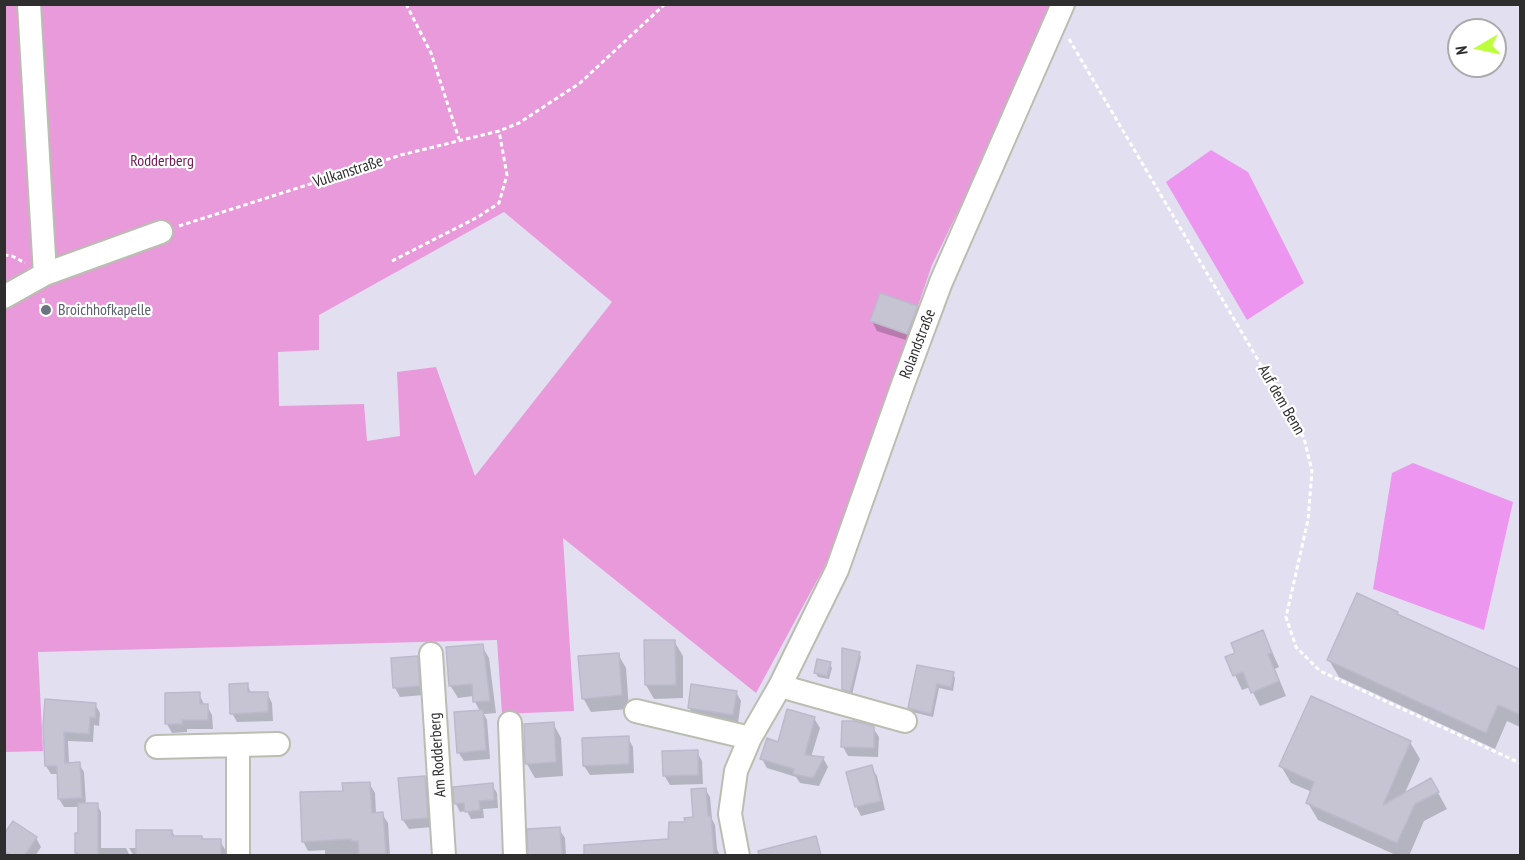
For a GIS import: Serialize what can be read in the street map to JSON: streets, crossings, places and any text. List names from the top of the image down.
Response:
{
  "streets": {
    "street": ["Rolandstraße", "Am Rodderberg"],
    "path": ["Vulkanstraße", "Auf dem Benn"]
  },
  "crossings": [
    ["Rolandstraße", "Auf dem Benn"]
  ],
  "parks": ["Rodderberg"],
  "places": ["Broichhofkapelle"],
  "north": "left"
}
